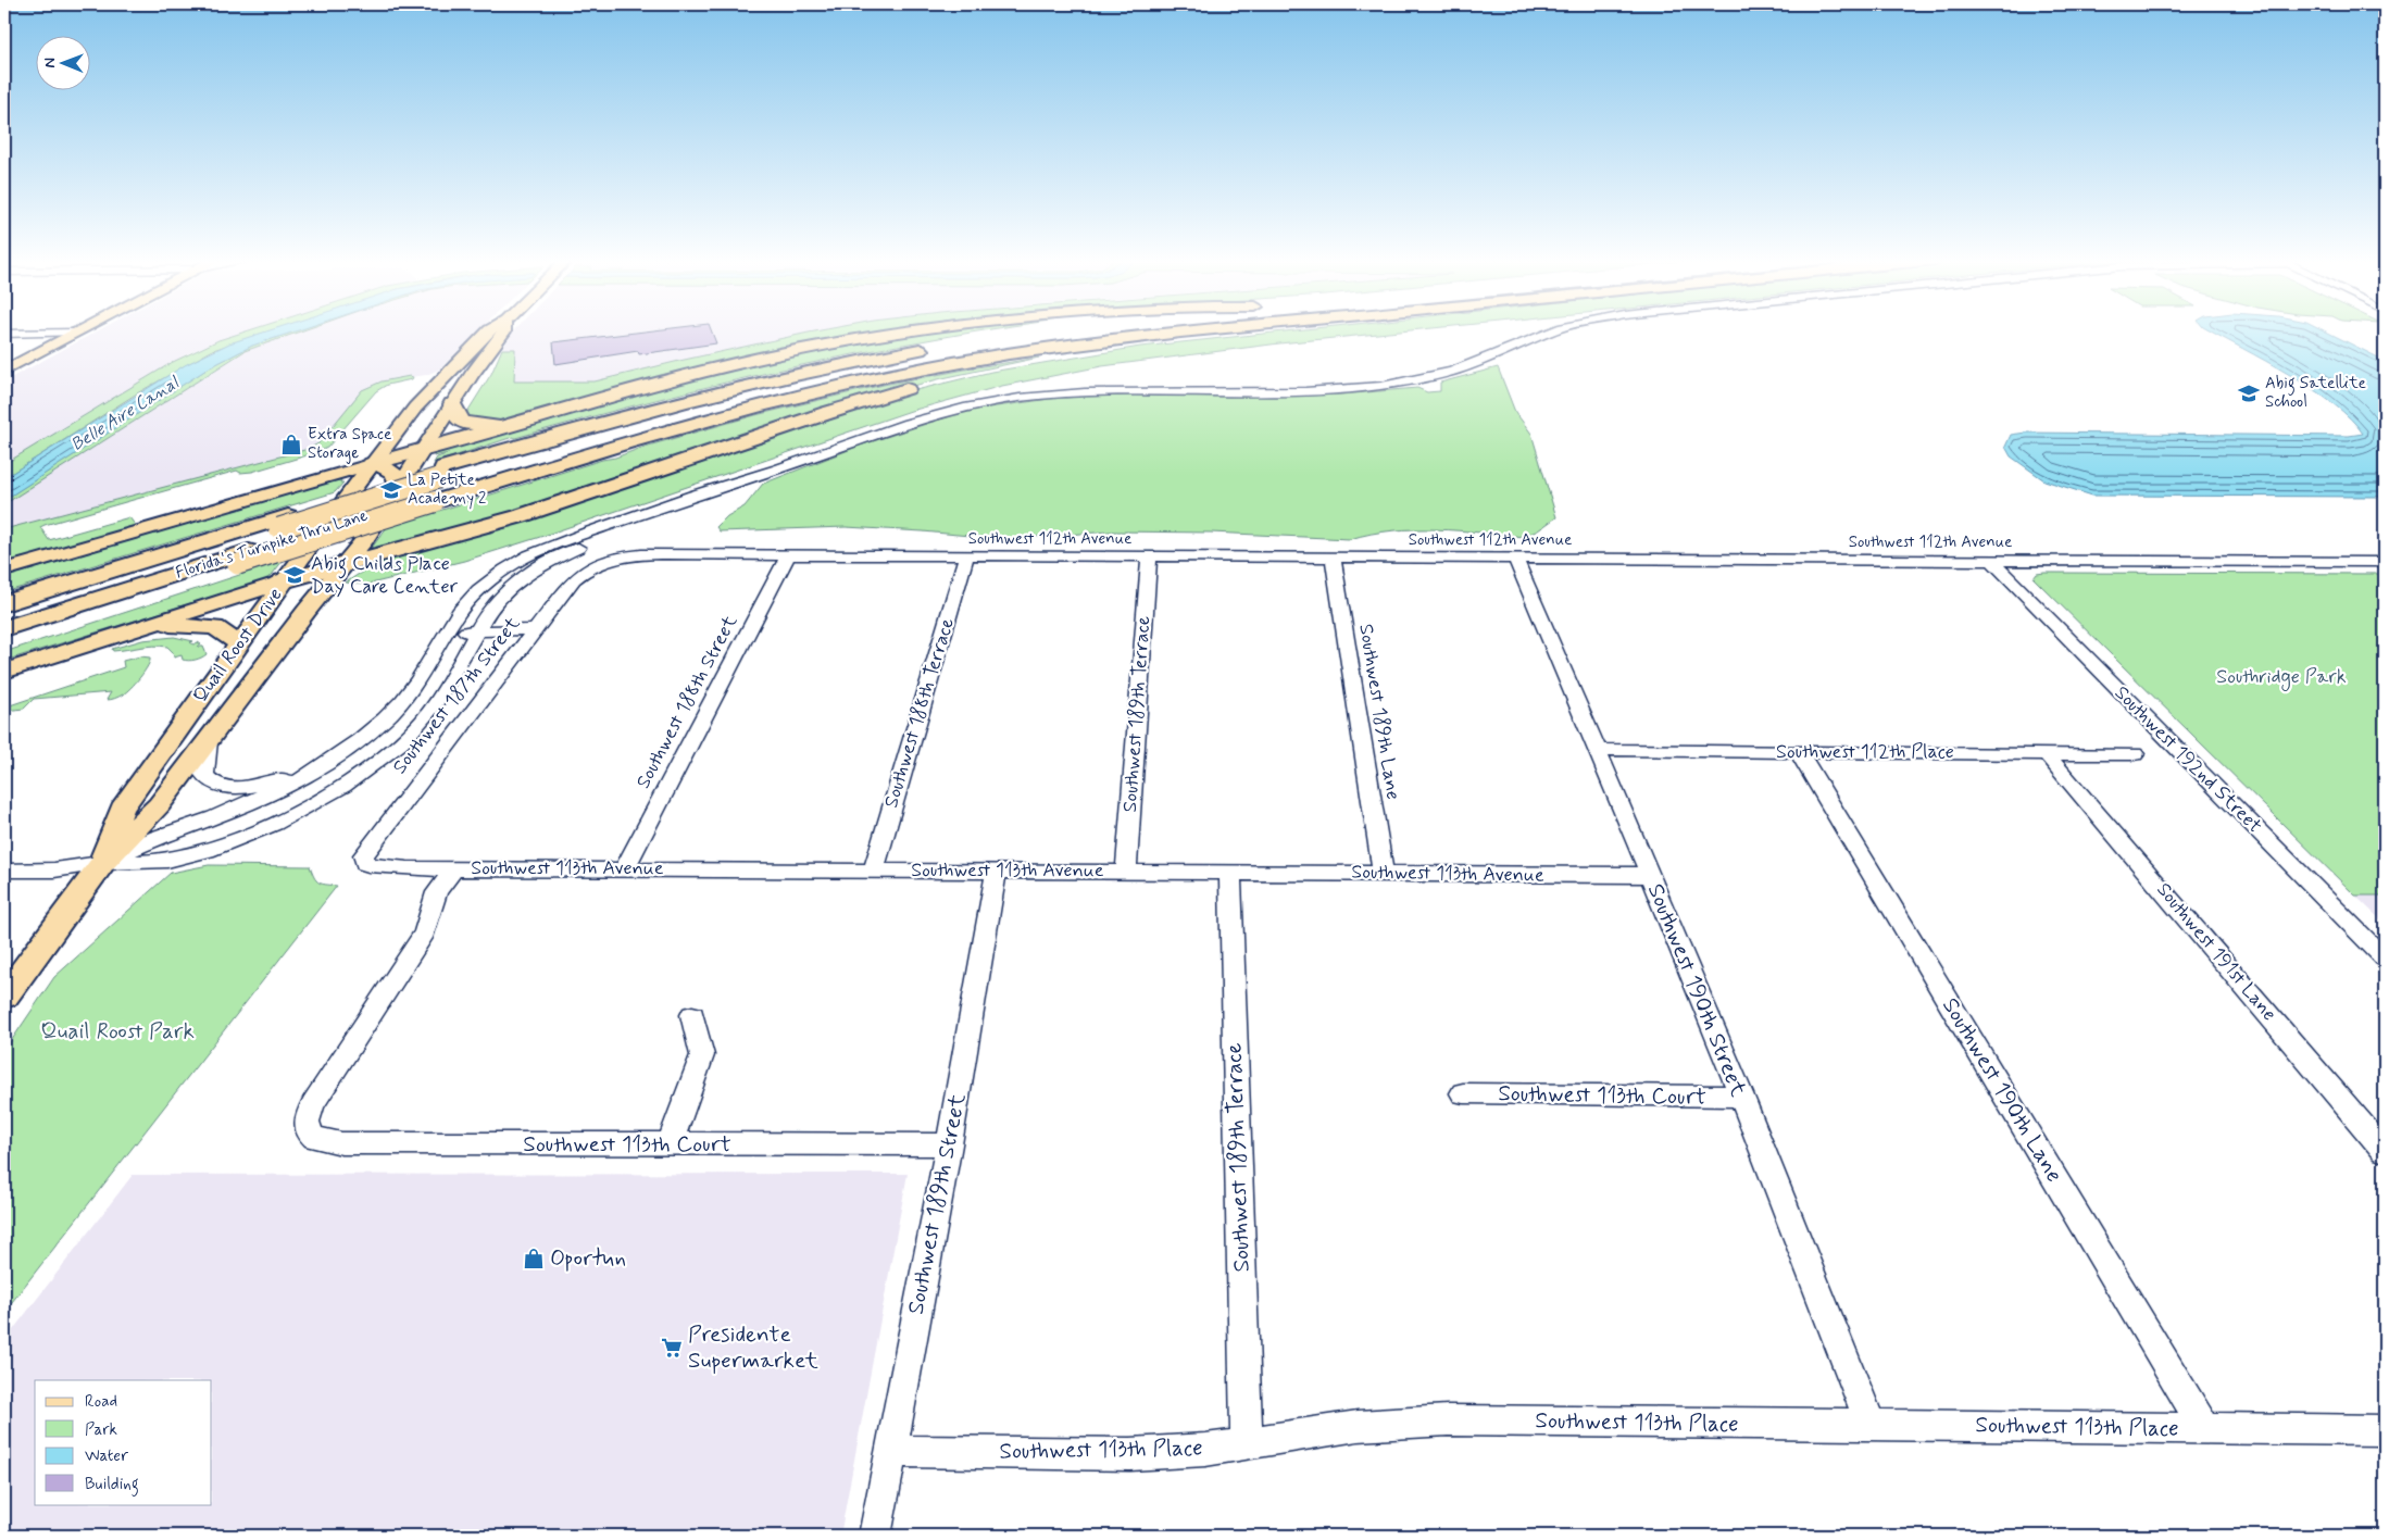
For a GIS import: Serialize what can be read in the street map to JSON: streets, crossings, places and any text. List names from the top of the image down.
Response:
{
  "streets": {
    "highway": ["Florida's Turnpike Thru Lane"],
    "main road": ["Quail Roost Drive"],
    "street": [
      "Southwest 112th Avenue",
      "Southwest 187th Street",
      "Southwest 188th Street",
      "Southwest 189th Lane",
      "Southwest 188th Terrace",
      "Southwest 189th Terrace",
      "Southwest 112th Place",
      "Southwest 192nd Street",
      "Southwest 113th Avenue",
      "Southwest 191st Lane",
      "Southwest 190th Street",
      "Southwest 190th Lane",
      "Southwest 113th Court",
      "Southwest 189th Street",
      "Southwest 113th Place"
    ]
  },
  "crossings": [
    ["Southwest 112th Avenue", "Southwest 187th Street"],
    ["Southwest 112th Avenue", "Southwest 188th Street"],
    ["Southwest 112th Avenue", "Southwest 189th Lane"],
    ["Southwest 112th Avenue", "Southwest 188th Terrace"],
    ["Southwest 112th Avenue", "Southwest 189th Terrace"],
    ["Southwest 112th Avenue", "Southwest 192nd Street"],
    ["Southwest 112th Avenue", "Southwest 190th Street"],
    ["Southwest 187th Street", "Southwest 113th Avenue"],
    ["Southwest 188th Street", "Southwest 113th Avenue"],
    ["Southwest 189th Lane", "Southwest 113th Avenue"],
    ["Southwest 188th Terrace", "Southwest 113th Avenue"],
    ["Southwest 189th Terrace", "Southwest 113th Avenue"],
    ["Southwest 189th Terrace", "Southwest 113th Place"],
    ["Southwest 112th Place", "Southwest 191st Lane"],
    ["Southwest 112th Place", "Southwest 190th Street"],
    ["Southwest 112th Place", "Southwest 190th Lane"],
    ["Southwest 113th Avenue", "Southwest 190th Street"],
    ["Southwest 113th Avenue", "Southwest 113th Court"],
    ["Southwest 113th Avenue", "Southwest 189th Street"],
    ["Southwest 190th Street", "Southwest 113th Court"],
    ["Southwest 190th Street", "Southwest 113th Place"],
    ["Southwest 190th Lane", "Southwest 113th Place"],
    ["Southwest 113th Court", "Southwest 189th Street"],
    ["Southwest 189th Street", "Southwest 113th Place"]
  ],
  "water": ["Belle Aire Canal"],
  "parks": ["Southridge Park", "Quail Roost Park"],
  "places": {
    "school or university": ["Abig Satellite School", "La Petite Academy 2", "Abig Childs Place Day Care Center"],
    "shop": ["Extra Space Storage", "Oportun"],
    "supermarket": ["Presidente Supermarket"]
  },
  "legend": [
    "Road",
    "Park",
    "Water",
    "Building"
  ],
  "north": "left"
}
